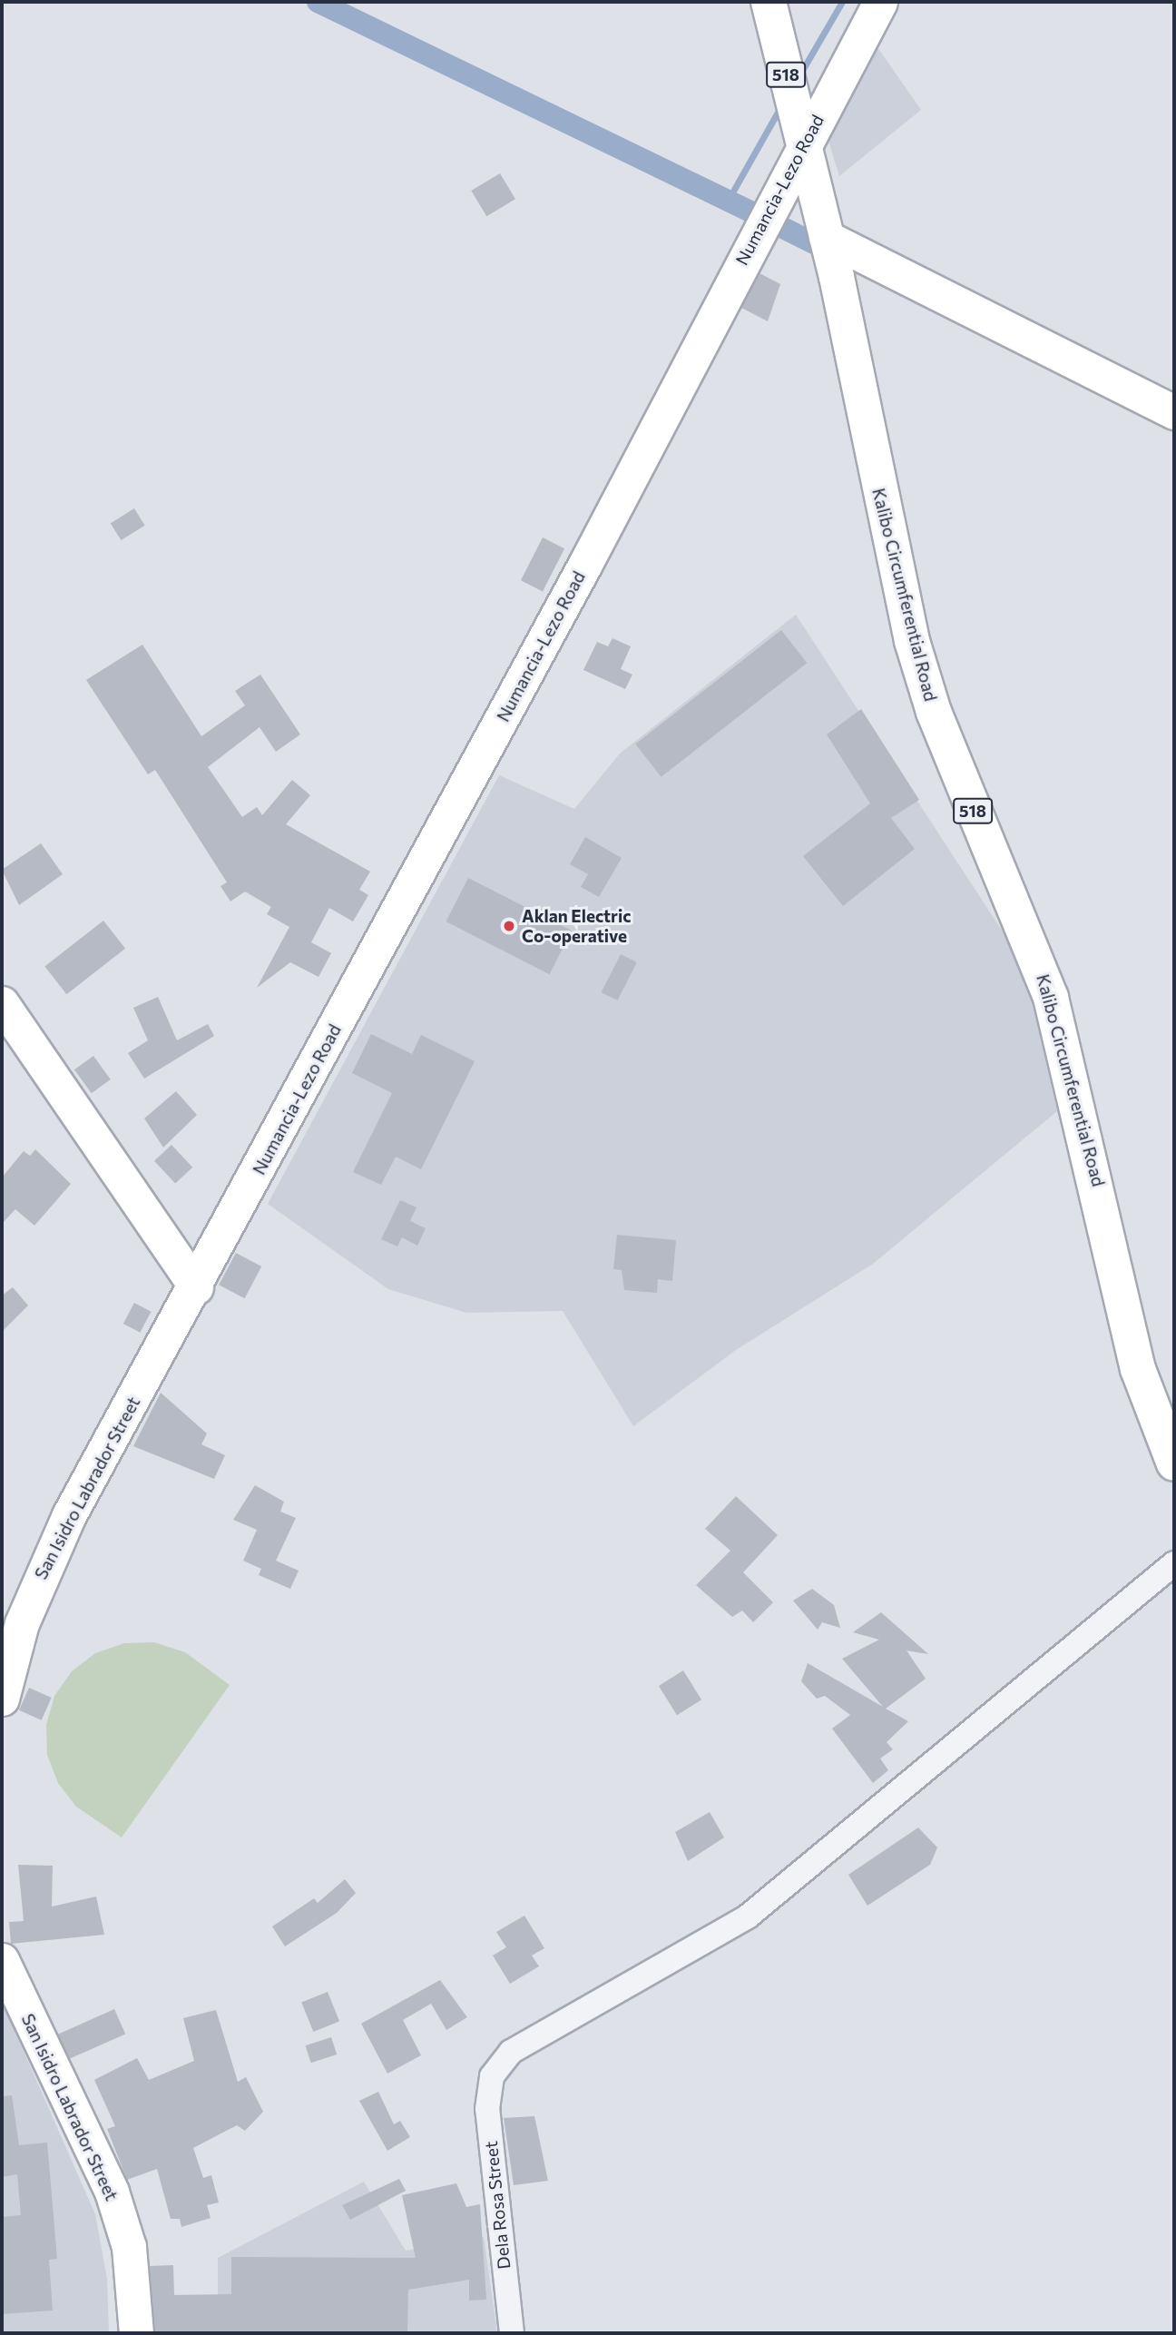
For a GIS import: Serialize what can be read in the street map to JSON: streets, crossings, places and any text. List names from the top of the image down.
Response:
{
  "streets": {
    "main road": [
      "518",
      "Numancia-Lezo Road",
      "Kalibo Circumferential Road",
      "San Isidro Labrador Street"
    ],
    "street": ["Dela Rosa Street"]
  },
  "crossings": [
    ["Numancia-Lezo Road", "Kalibo Circumferential Road"],
    ["Numancia-Lezo Road", "San Isidro Labrador Street"]
  ],
  "places": ["Aklan Electric Co-operative"]
}
